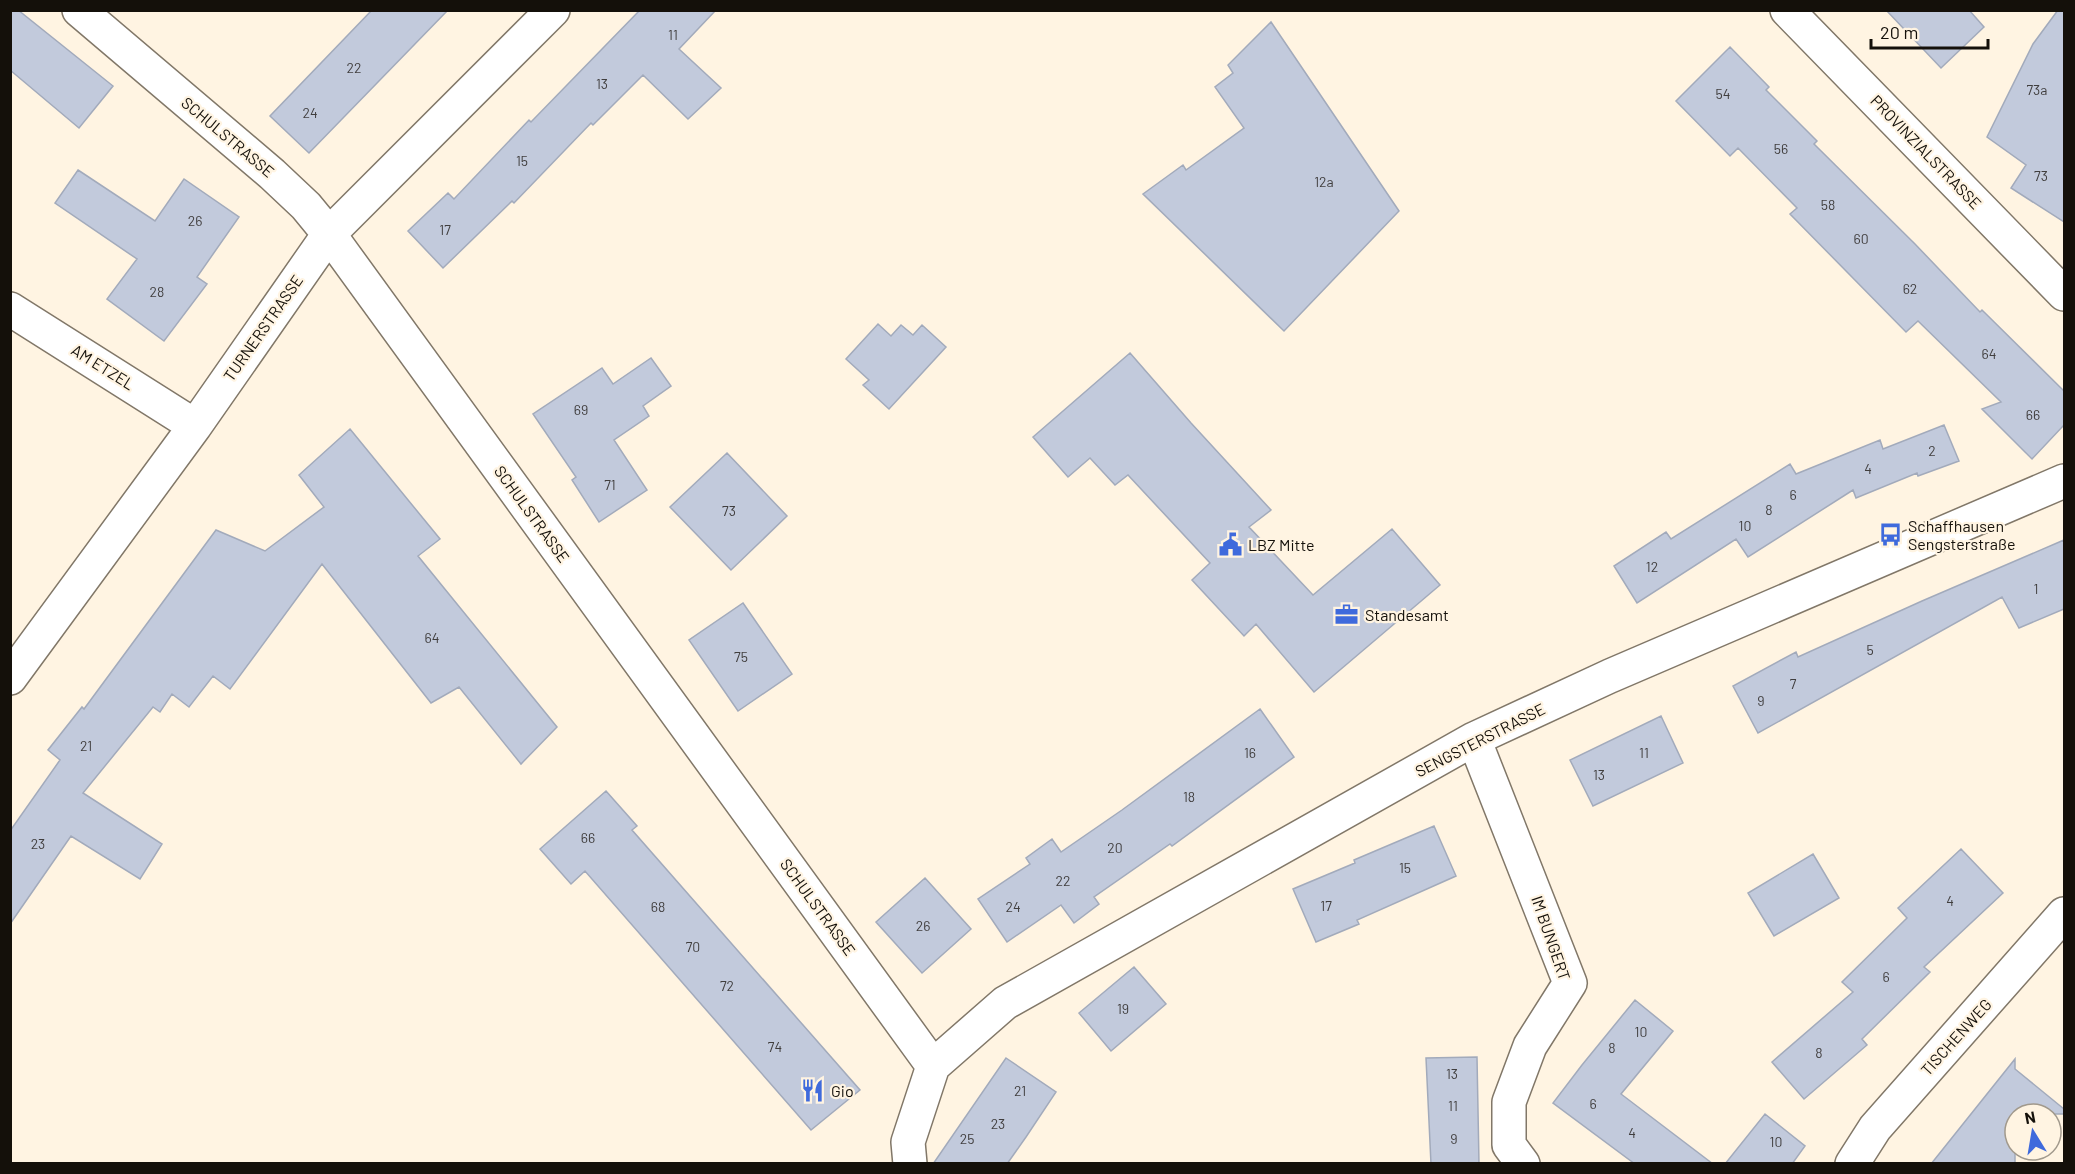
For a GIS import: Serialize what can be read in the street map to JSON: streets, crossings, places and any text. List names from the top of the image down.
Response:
{
  "streets": {
    "street": [
      "SCHULSTRASSE",
      "PROVINZIALSTRASSE",
      "TURNERSTRASSE",
      "AM ETZEL",
      "SENGSTERSTRASSE",
      "IM BUNGERT",
      "TISCHENWEG"
    ]
  },
  "crossings": [
    ["SCHULSTRASSE", "TURNERSTRASSE"],
    ["SCHULSTRASSE", "SENGSTERSTRASSE"],
    ["TURNERSTRASSE", "AM ETZEL"],
    ["SENGSTERSTRASSE", "IM BUNGERT"]
  ],
  "places": {
    "bus stop": ["Schaffhausen Sengsterstraße"],
    "public building": ["LBZ Mitte"],
    "office": ["Standesamt"],
    "restaurant": ["Gio"]
  },
  "house_numbers": [
    "11",
    "22",
    "13",
    "73a",
    "54",
    "24",
    "56",
    "15",
    "73",
    "12a",
    "58",
    "26",
    "17",
    "60",
    "62",
    "28",
    "64",
    "69",
    "66",
    "2",
    "4",
    "71",
    "6",
    "8",
    "73",
    "10",
    "12",
    "1",
    "64",
    "5",
    "75",
    "7",
    "9",
    "21",
    "16",
    "11",
    "13",
    "18",
    "66",
    "23",
    "20",
    "15",
    "22",
    "4",
    "17",
    "68",
    "24",
    "26",
    "70",
    "6",
    "72",
    "19",
    "10",
    "74",
    "8",
    "8",
    "13",
    "21",
    "6",
    "11",
    "23",
    "4",
    "25",
    "9",
    "10"
  ],
  "scale_bar": "20 m",
  "north": "top"
}
